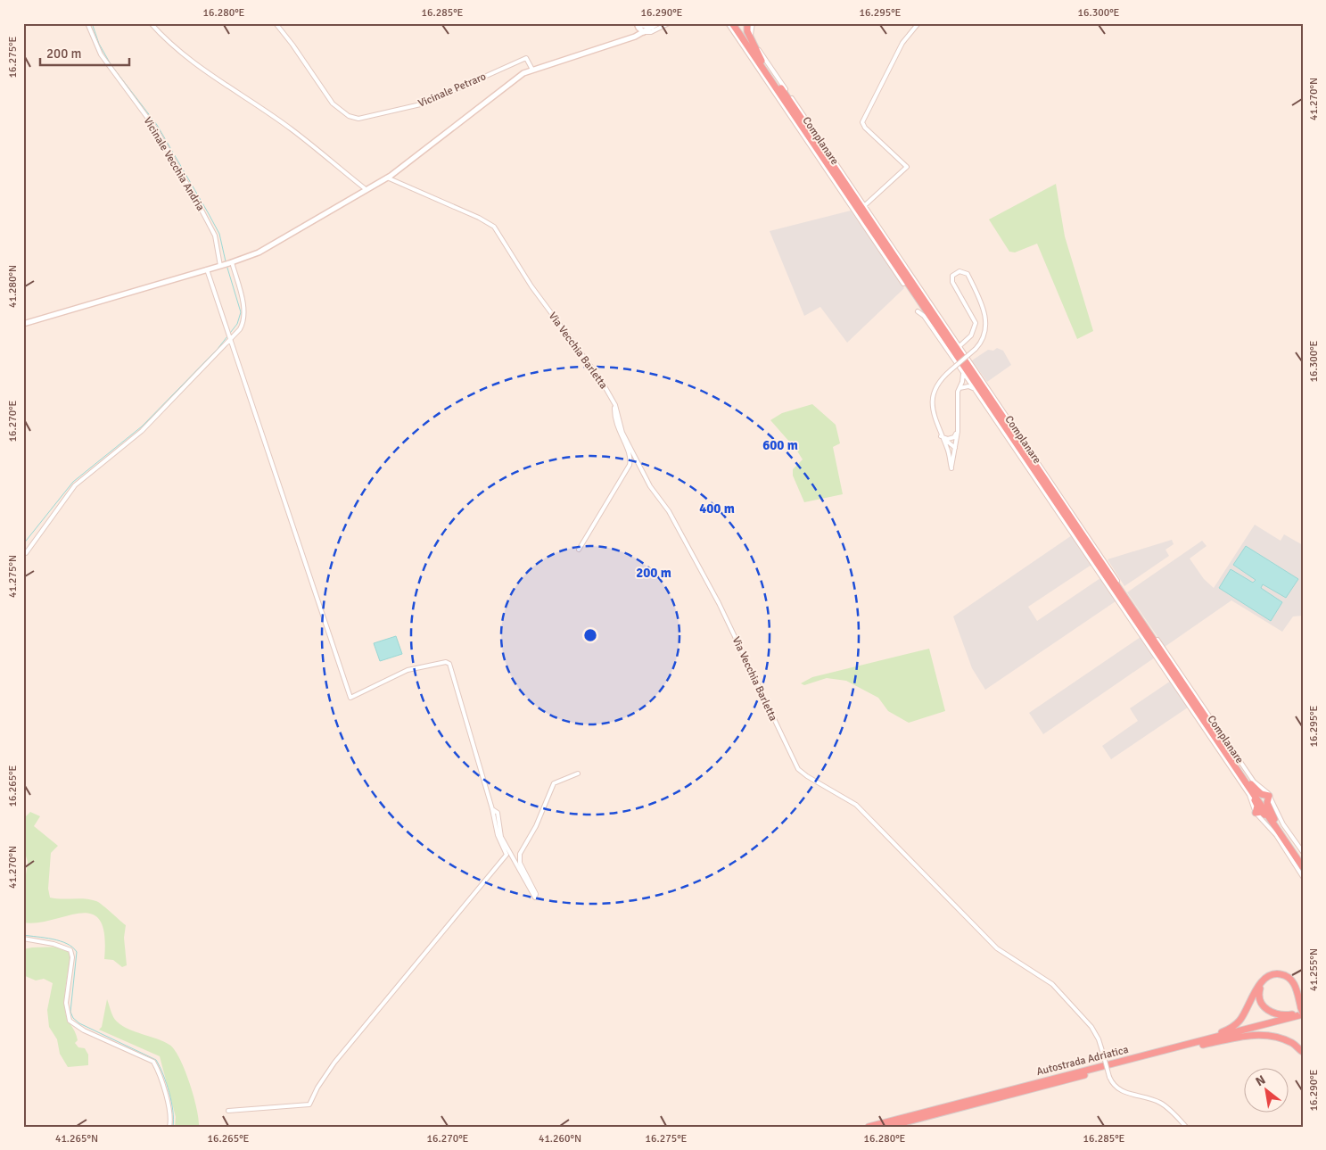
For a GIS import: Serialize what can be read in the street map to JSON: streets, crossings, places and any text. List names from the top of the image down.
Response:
{
  "streets": {
    "highway": ["Autostrada Adriatica"],
    "street": [
      "Vicinale Petraro",
      "Complanare",
      "Vicinale Vecchia Andria",
      "Via Vecchia Barletta"
    ]
  },
  "scale_bar": "200 m",
  "north": "top left",
  "coordinates": [
    "16.280°E",
    "16.285°E",
    "16.290°E",
    "16.295°E",
    "16.300°E",
    "16.275°E",
    "41.270°N",
    "41.280°N",
    "16.270°E",
    "41.275°N",
    "16.265°E",
    "41.255°N",
    "41.265°N",
    "41.260°N"
  ],
  "rings": ["600 m", "400 m", "200 m"]
}
